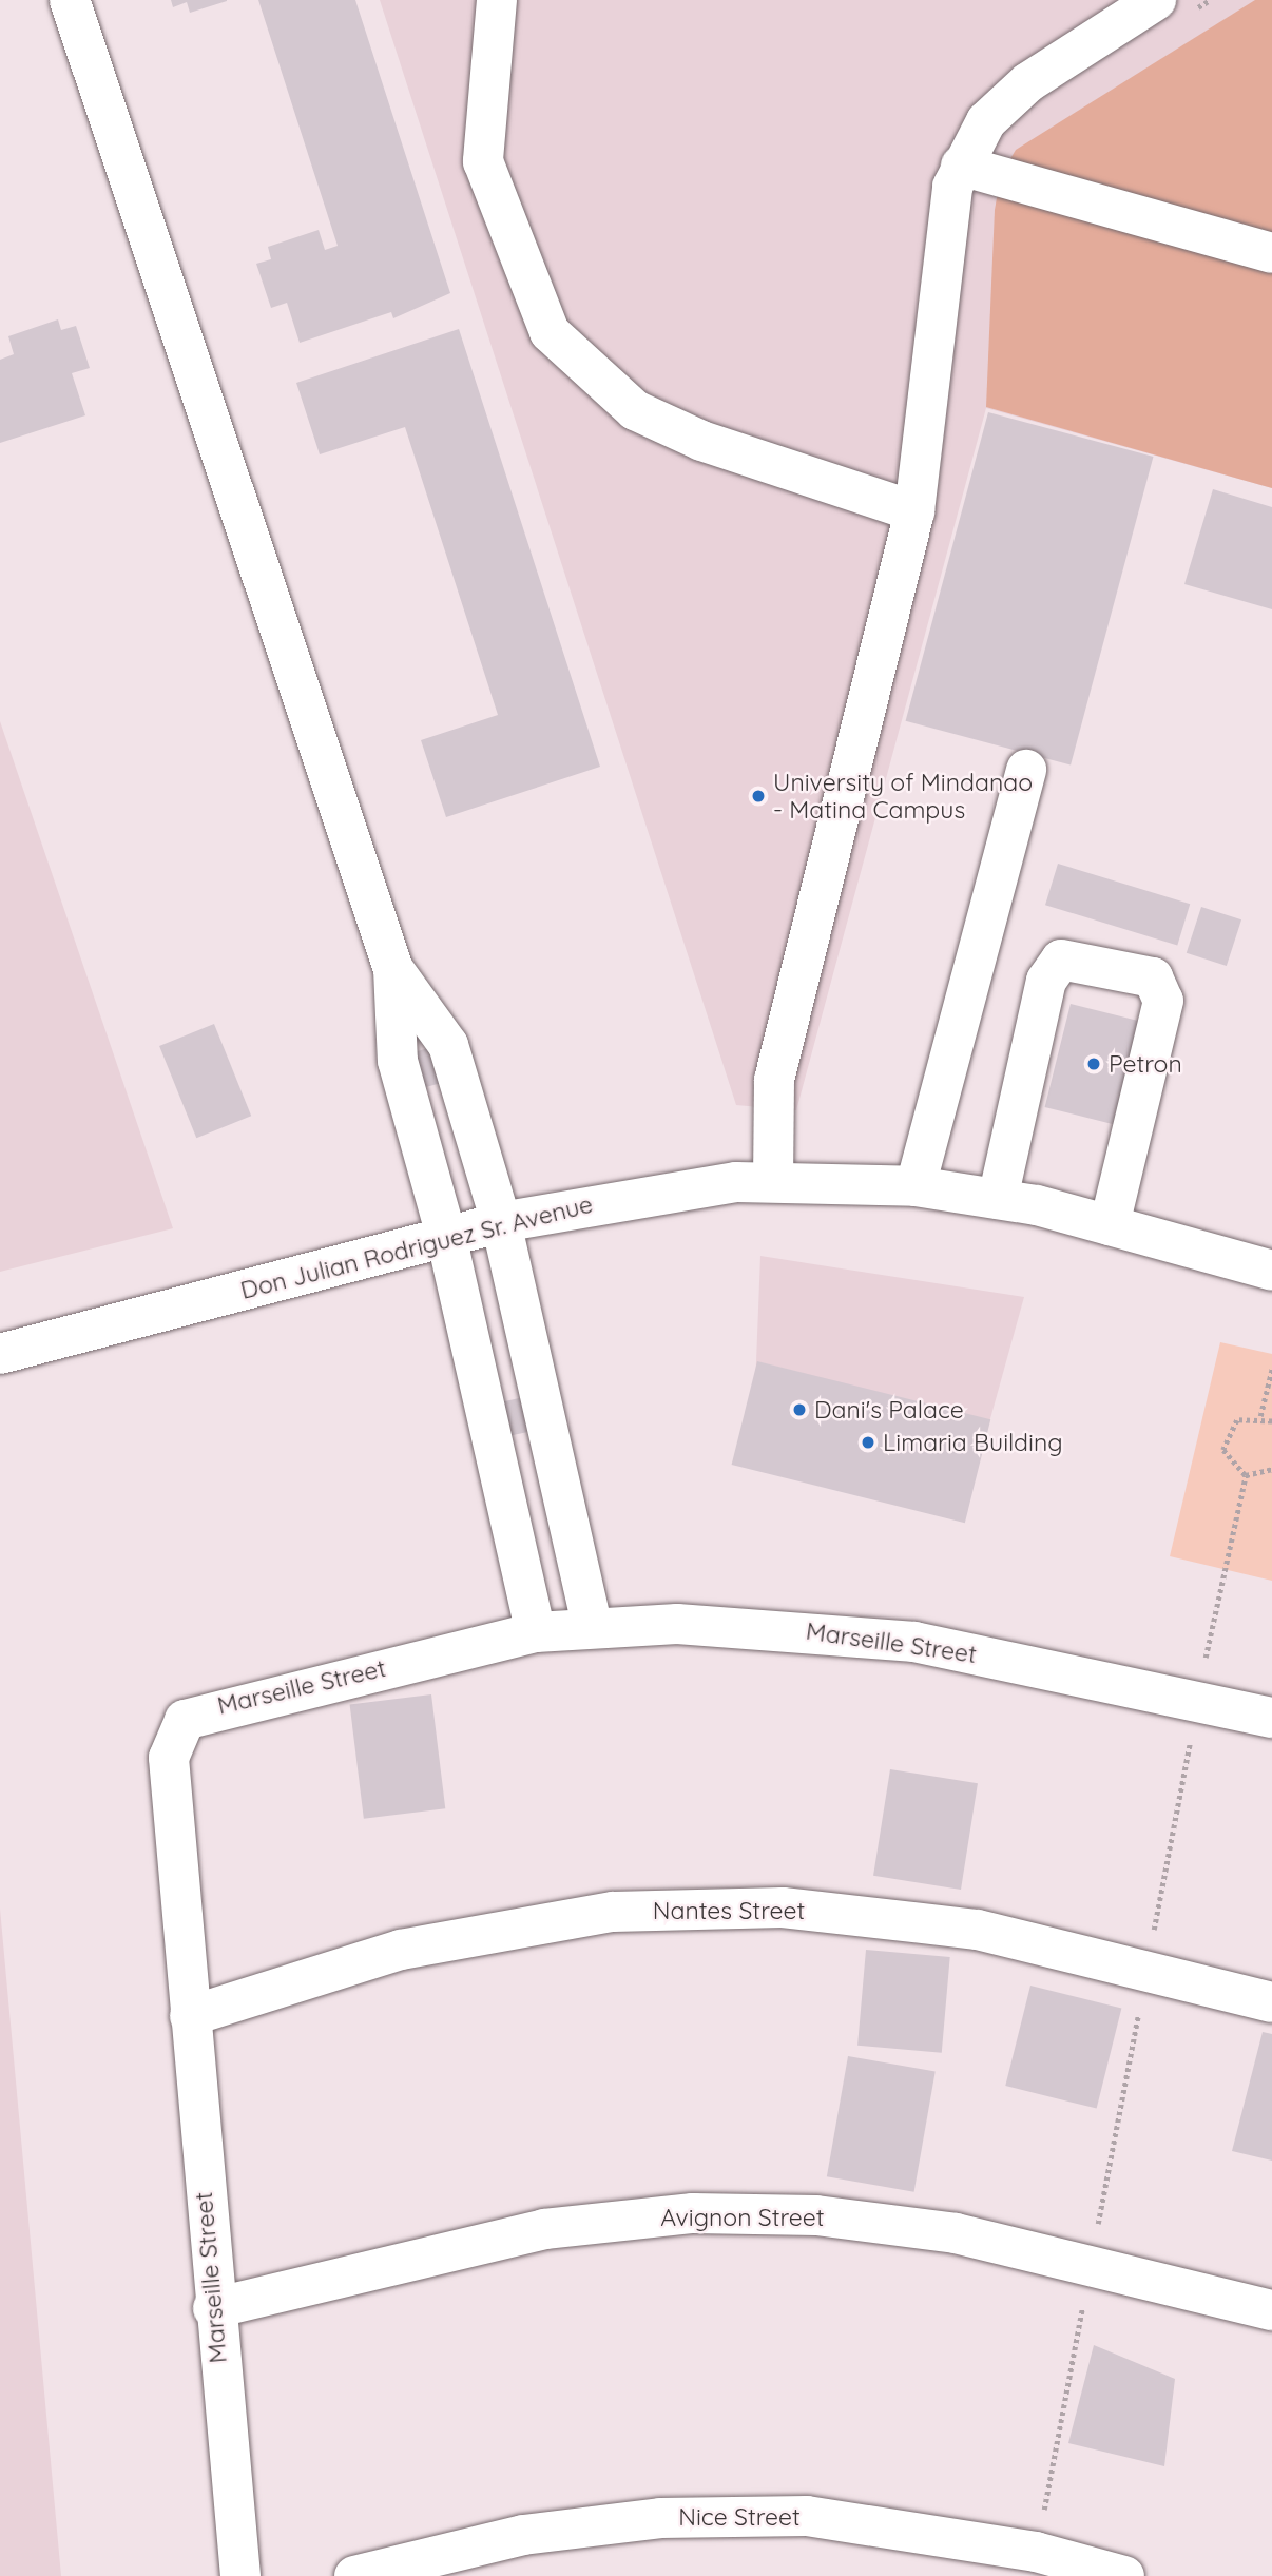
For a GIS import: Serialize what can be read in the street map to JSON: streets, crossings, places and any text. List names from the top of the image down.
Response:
{
  "streets": {
    "street": [
      "Don Julian Rodriguez Sr. Avenue",
      "Marseille Street",
      "Nantes Street",
      "Avignon Street",
      "Nice Street"
    ]
  },
  "crossings": [
    ["Marseille Street", "Nantes Street"],
    ["Marseille Street", "Avignon Street"]
  ],
  "places": [
    "University of Mindanao - Matina Campus",
    "Petron",
    "Dani's Palace",
    "Limaria Building"
  ]
}
